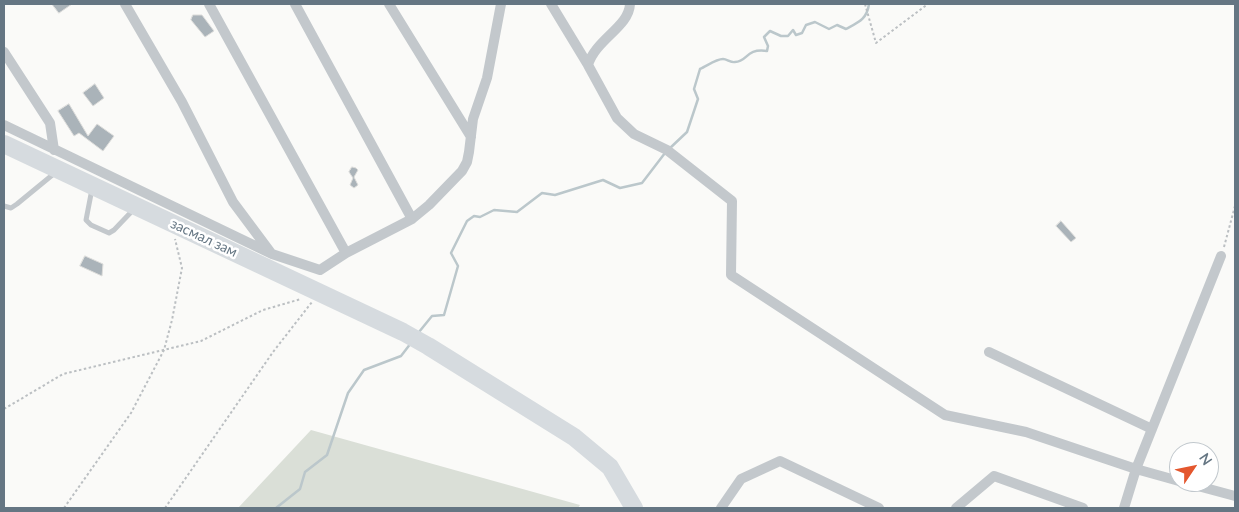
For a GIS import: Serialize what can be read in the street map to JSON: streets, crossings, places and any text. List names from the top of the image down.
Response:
{
  "streets": {
    "highway": ["засмал зам"]
  },
  "north": "top right"
}
